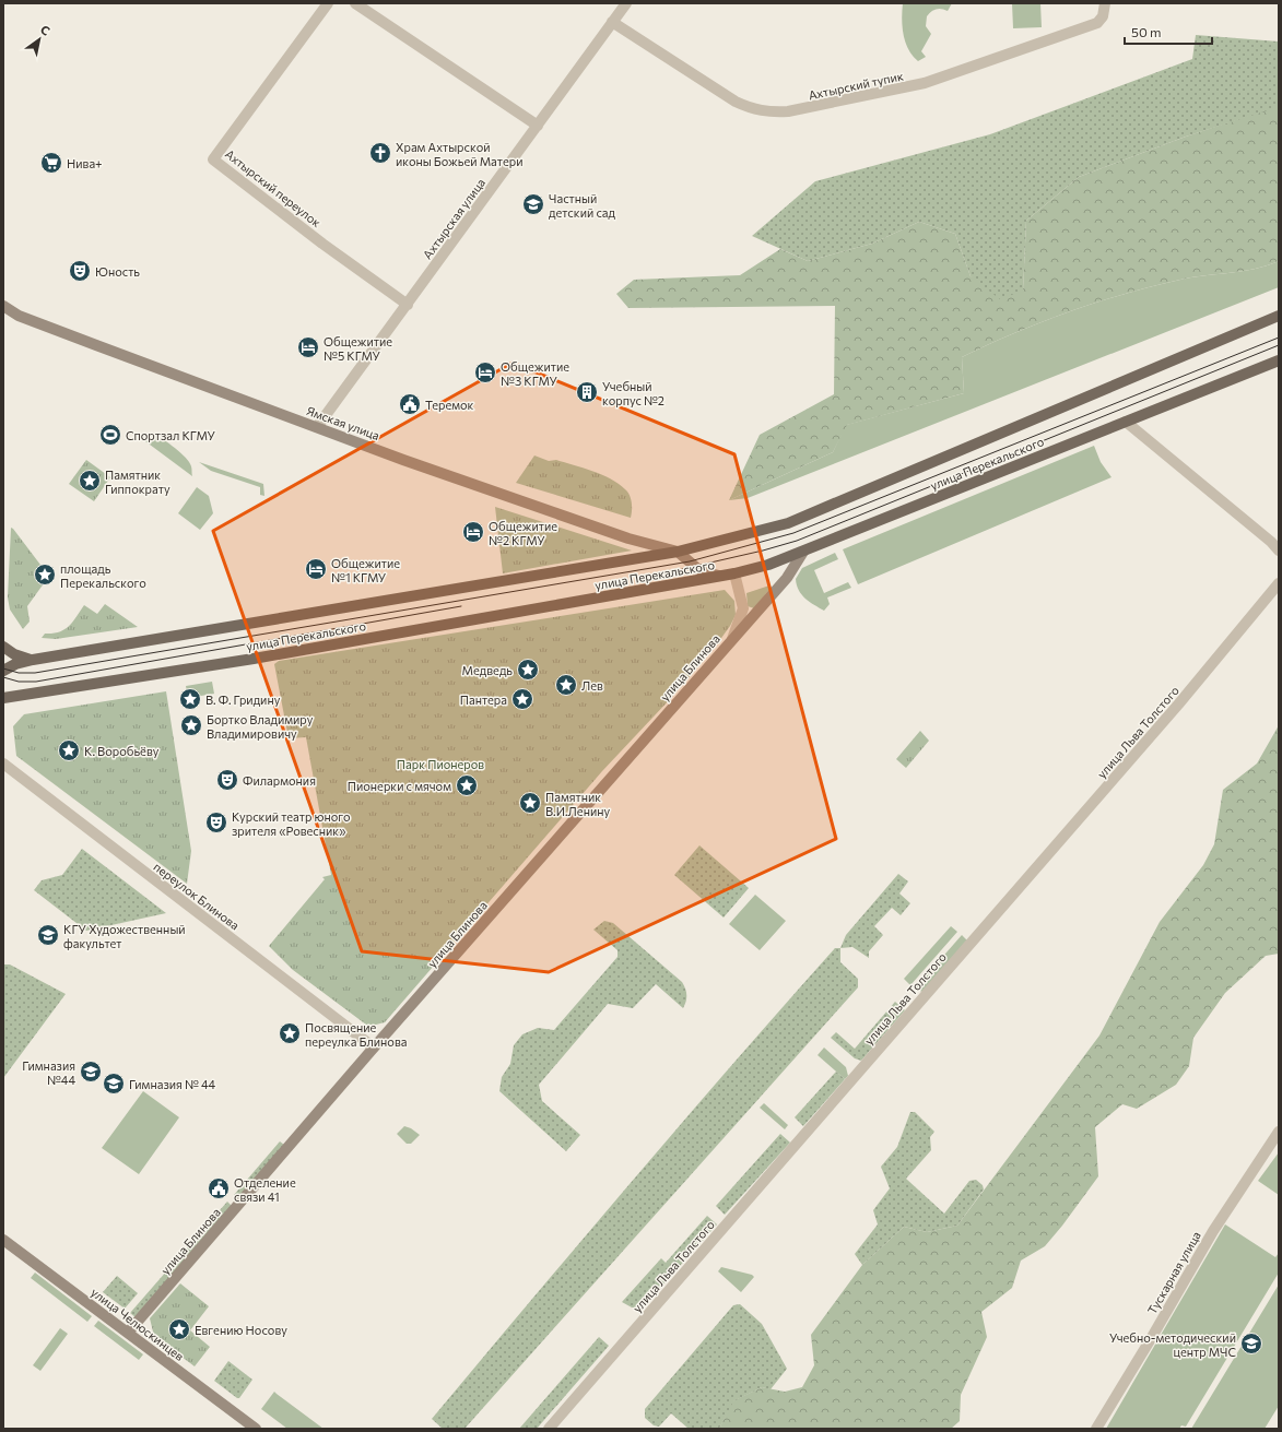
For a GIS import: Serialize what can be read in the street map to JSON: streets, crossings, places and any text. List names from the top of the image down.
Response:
{
  "streets": {
    "main road": ["улица Перекальского"],
    "street": [
      "Ахтырский тупик",
      "Ахтырский переулок",
      "Ахтырская улица",
      "Ямская улица",
      "улица Блинова",
      "улица Льва Толстого",
      "переулок Блинова",
      "Тускарная улица",
      "улица Челюскинцев"
    ]
  },
  "crossings": [
    ["Ахтырский тупик", "Ахтырская улица"],
    ["Ахтырский переулок", "Ахтырская улица"],
    ["Ахтырская улица", "Ямская улица"],
    ["Ямская улица", "улица Перекальского"],
    ["улица Перекальского", "улица Блинова"],
    ["улица Блинова", "переулок Блинова"],
    ["улица Блинова", "улица Челюскинцев"]
  ],
  "parks": ["Парк Пионеров"],
  "places": {
    "church": ["Храм Ахтырской иконы Божьей Матери"],
    "supermarket": ["Нива+"],
    "school or university": [
      "Частный детский сад",
      "КГУ Художественный факультет",
      "Гимназия №44",
      "Гимназия № 44",
      "Учебно-методический центр МЧС"
    ],
    "theatre": ["Юность", "Филармония", "Курский театр юного зрителя «Ровесник»"],
    "hotel": [
      "Общежитие №5 КГМУ",
      "Общежитие №3 КГМУ",
      "Общежитие №2 КГМУ",
      "Общежитие №1 КГМУ"
    ],
    "building": ["Учебный корпус №2"],
    "public building": ["Теремок", "Отделение связи 41"],
    "sports": ["Спортзал КГМУ"],
    "place": [
      "Памятник Гиппократу",
      "площадь Перекальского",
      "Медведь",
      "Лев",
      "В. Ф. Гридину",
      "Пантера",
      "Бортко Владимиру Владимировичу",
      "К. Воробьёву",
      "Пионерки с мячом",
      "Памятник В.И.Ленину",
      "Посвящение переулка Блинова",
      "Евгению Носову"
    ]
  },
  "scale_bar": "50 m",
  "north": "top right"
}
